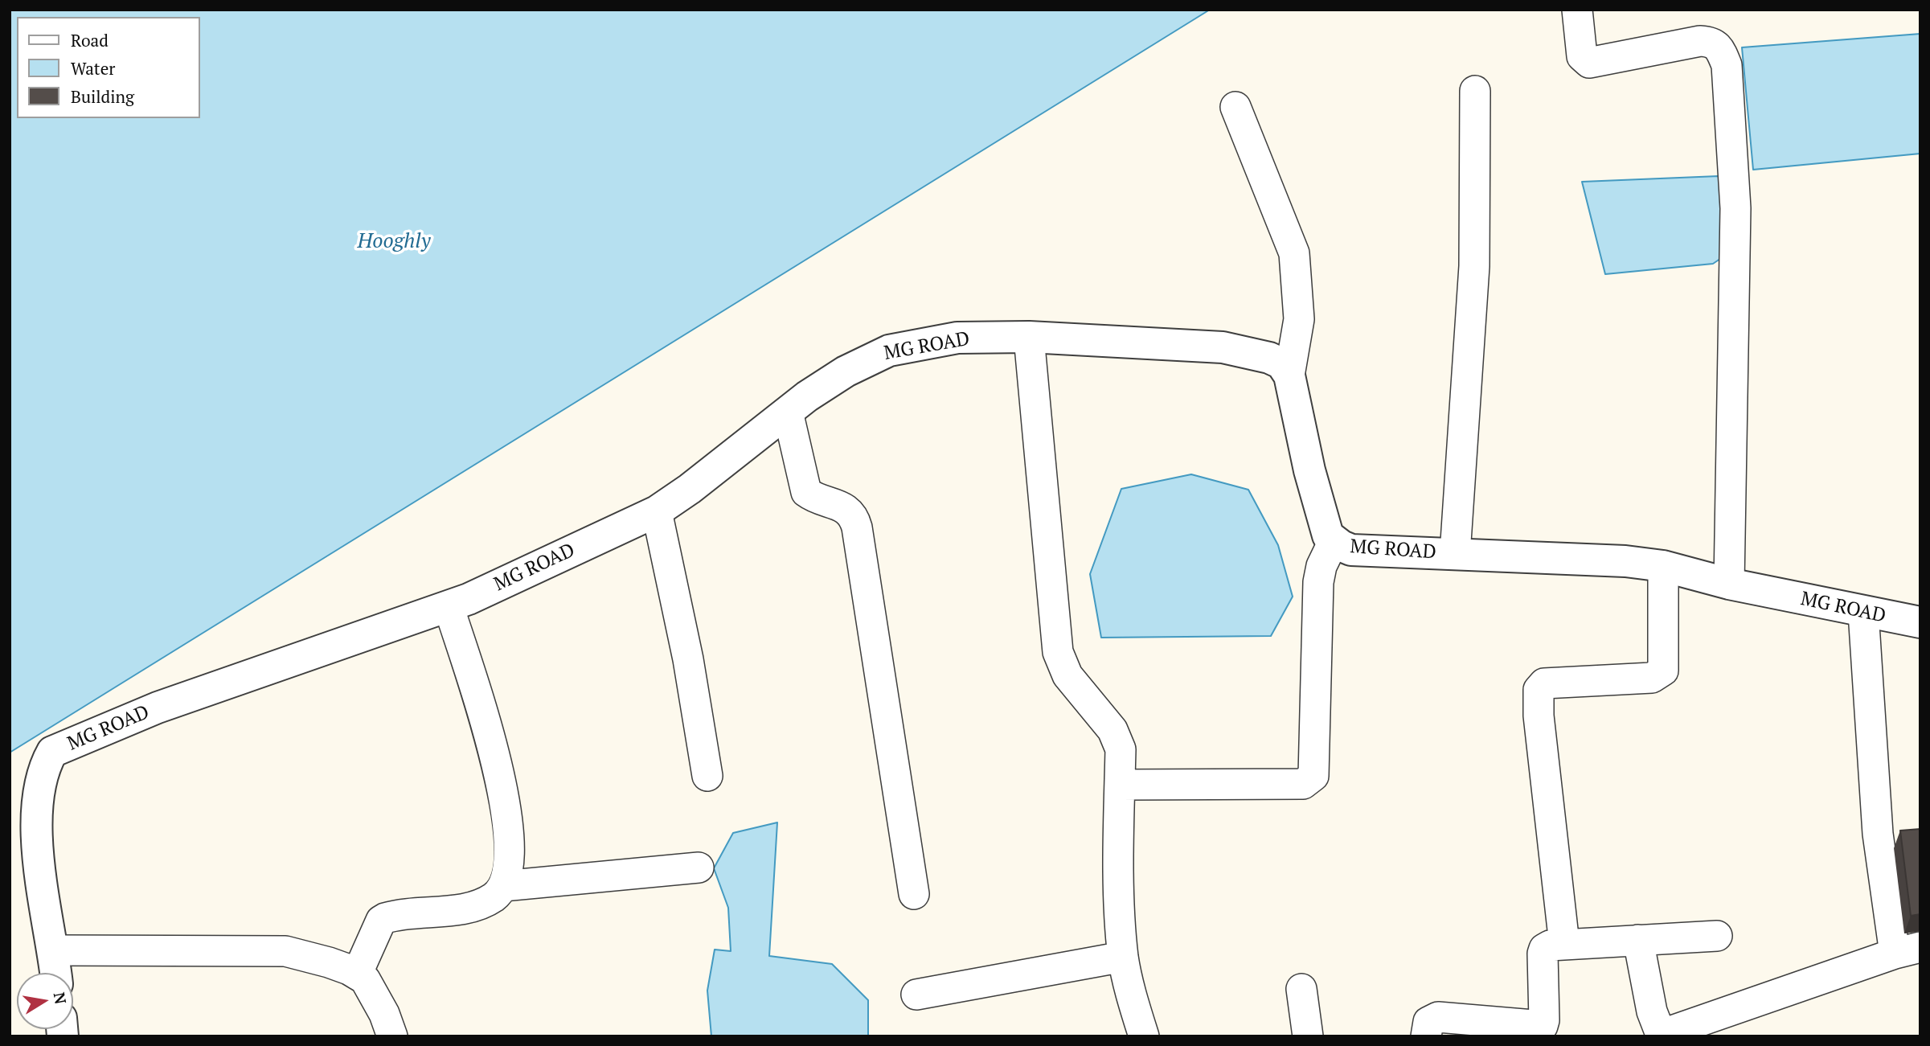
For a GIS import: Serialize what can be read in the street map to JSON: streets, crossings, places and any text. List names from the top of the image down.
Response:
{
  "streets": {
    "street": ["MG ROAD"]
  },
  "water": ["Hooghly"],
  "legend": ["Road", "Water", "Building"],
  "north": "right"
}
